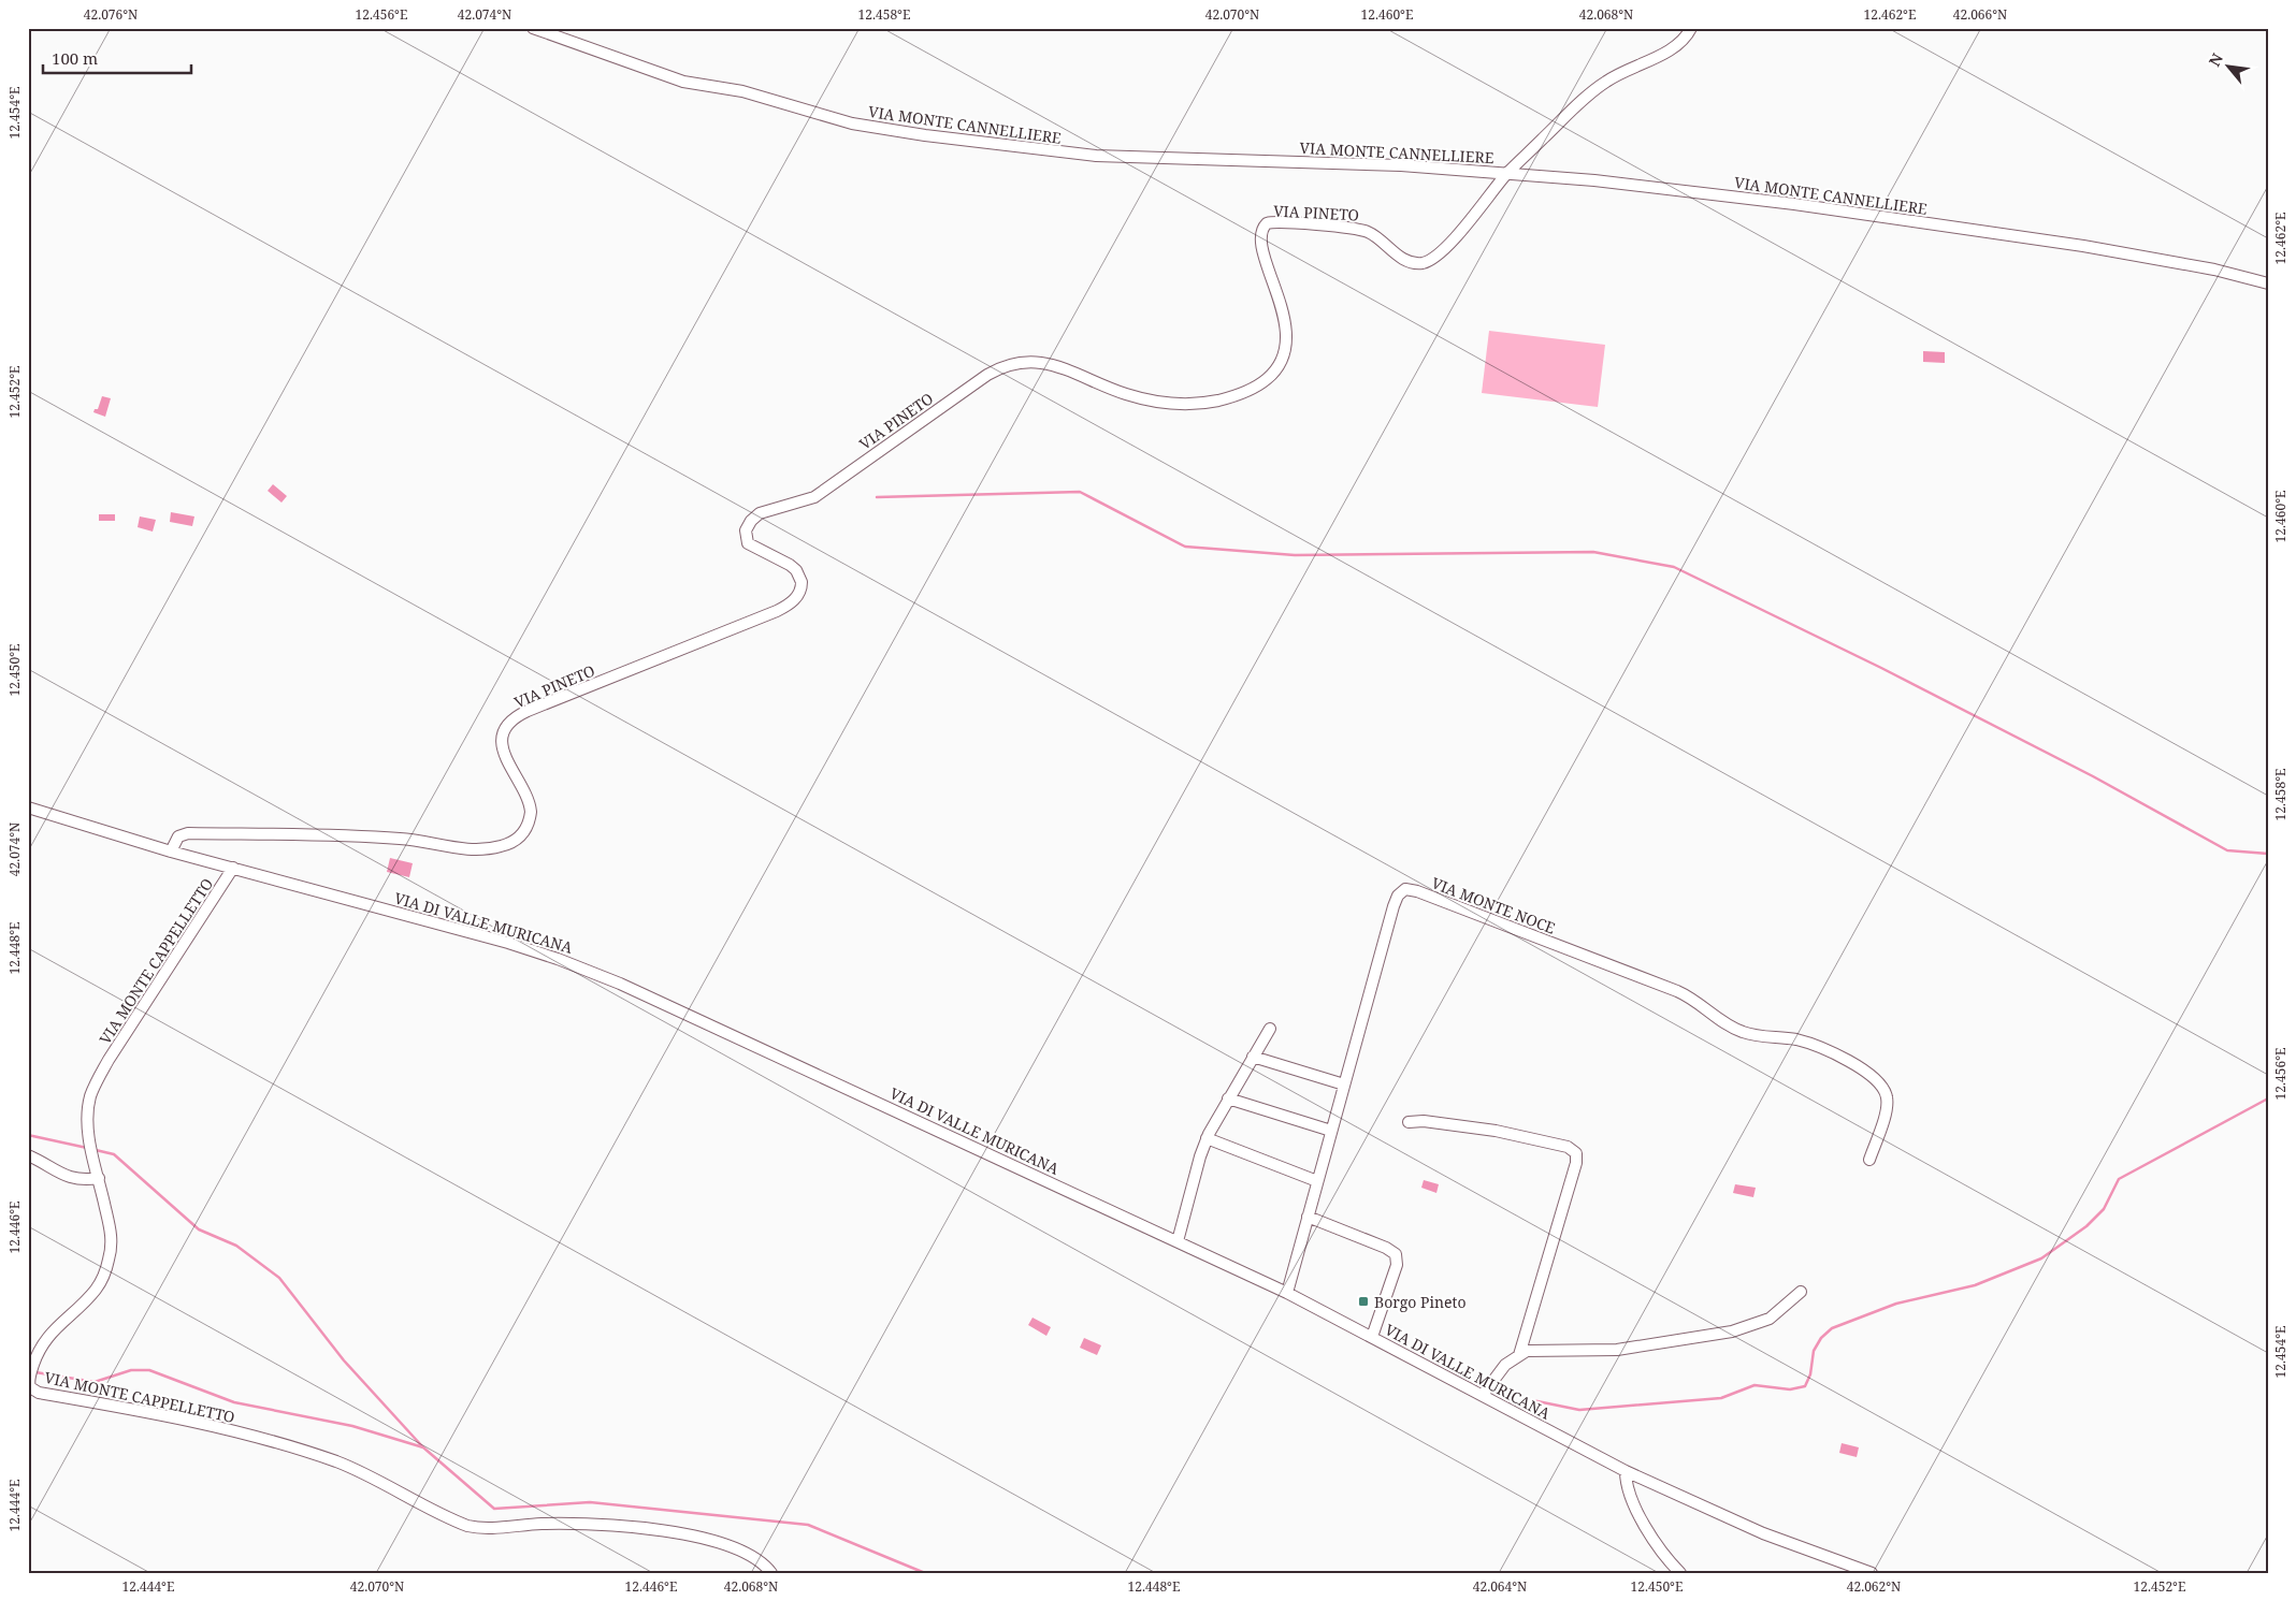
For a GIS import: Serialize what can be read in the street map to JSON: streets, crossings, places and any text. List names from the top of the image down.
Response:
{
  "streets": {
    "street": [
      "VIA MONTE CANNELLIERE",
      "VIA PINETO",
      "VIA MONTE NOCE",
      "VIA DI VALLE MURICANA",
      "VIA MONTE CAPPELLETTO"
    ]
  },
  "crossings": [
    ["VIA MONTE CANNELLIERE", "VIA PINETO"],
    ["VIA PINETO", "VIA DI VALLE MURICANA"],
    ["VIA MONTE NOCE", "VIA DI VALLE MURICANA"],
    ["VIA DI VALLE MURICANA", "VIA MONTE CAPPELLETTO"]
  ],
  "places": {
    "transit": ["Borgo Pineto"]
  },
  "scale_bar": "100 m",
  "north": "top left",
  "coordinates": [
    "42.076°N",
    "12.456°E",
    "42.074°N",
    "12.458°E",
    "42.070°N",
    "12.460°E",
    "42.068°N",
    "12.462°E",
    "42.066°N",
    "12.454°E",
    "12.452°E",
    "12.450°E",
    "12.448°E",
    "12.446°E",
    "12.444°E",
    "42.064°N",
    "42.062°N"
  ]
}
